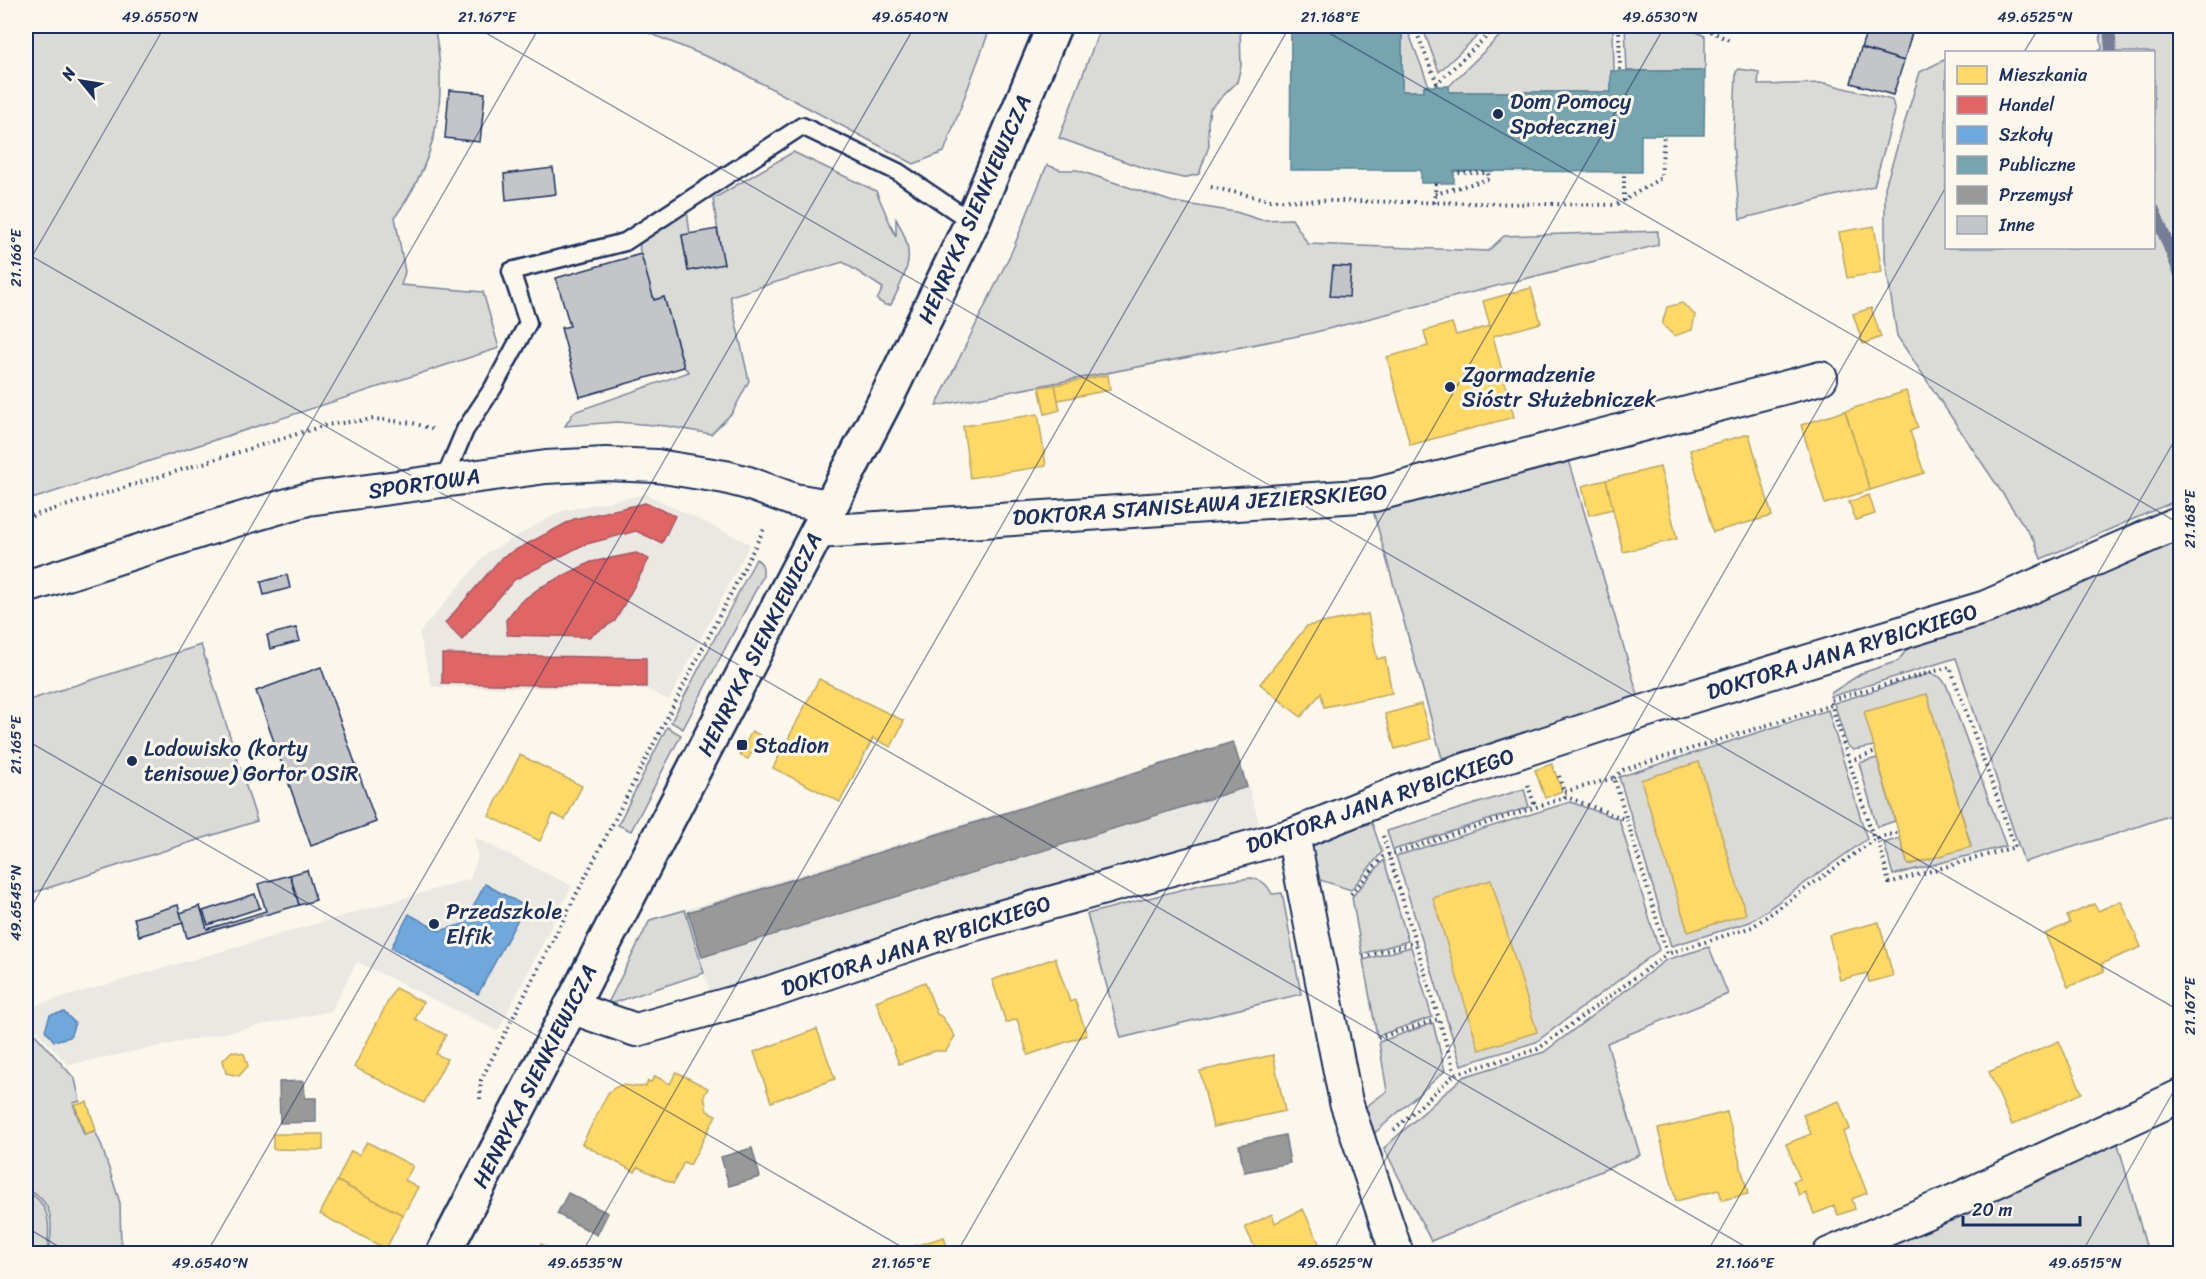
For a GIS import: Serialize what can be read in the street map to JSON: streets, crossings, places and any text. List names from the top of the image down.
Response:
{
  "streets": {
    "main road": ["HENRYKA SIENKIEWICZA"],
    "street": ["SPORTOWA", "DOKTORA STANISŁAWA JEZIERSKIEGO", "DOKTORA JANA RYBICKIEGO"]
  },
  "crossings": [
    ["HENRYKA SIENKIEWICZA", "SPORTOWA"],
    ["HENRYKA SIENKIEWICZA", "DOKTORA STANISŁAWA JEZIERSKIEGO"],
    ["HENRYKA SIENKIEWICZA", "DOKTORA JANA RYBICKIEGO"],
    ["SPORTOWA", "DOKTORA STANISŁAWA JEZIERSKIEGO"]
  ],
  "places": {
    "other": [
      "Dom Pomocy Społecznej",
      "Zgormadzenie Sióstr Służebniczek",
      "Lodowisko (korty tenisowe) Gortor OSiR",
      "Przedszkole Elfik"
    ],
    "transit": ["Stadion"]
  },
  "legend": [
    "Mieszkania",
    "Handel",
    "Szkoły",
    "Publiczne",
    "Przemysł",
    "Inne"
  ],
  "scale_bar": "20 m",
  "north": "top left",
  "coordinates": [
    "49.6550°N",
    "21.167°E",
    "49.6540°N",
    "21.168°E",
    "49.6530°N",
    "49.6525°N",
    "21.166°E",
    "21.165°E",
    "49.6545°N",
    "49.6535°N",
    "49.6515°N"
  ]
}
